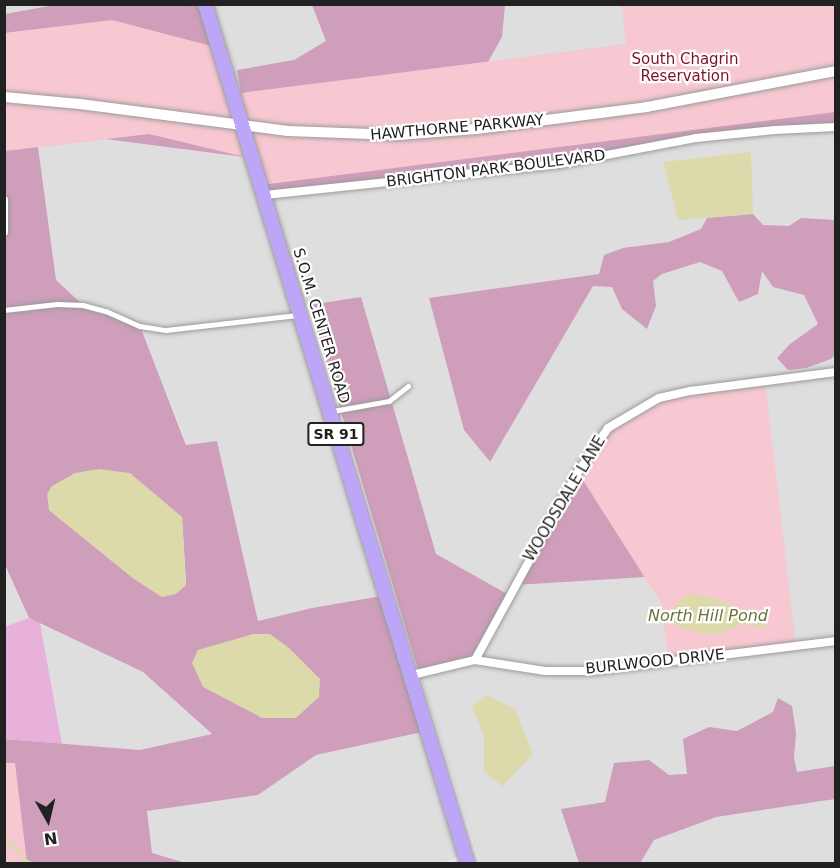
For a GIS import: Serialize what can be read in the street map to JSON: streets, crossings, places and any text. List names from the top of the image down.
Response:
{
  "streets": {
    "main road": ["S.O.M. CENTER ROAD", "SR 91"],
    "street": [
      "HAWTHORNE PARKWAY",
      "BRIGHTON PARK BOULEVARD",
      "WOODSDALE LANE",
      "BURLWOOD DRIVE"
    ]
  },
  "crossings": [
    ["HAWTHORNE PARKWAY", "S.O.M. CENTER ROAD"],
    ["BRIGHTON PARK BOULEVARD", "S.O.M. CENTER ROAD"],
    ["WOODSDALE LANE", "BURLWOOD DRIVE"]
  ],
  "water": ["North Hill Pond"],
  "parks": ["South Chagrin Reservation"],
  "north": "bottom"
}
